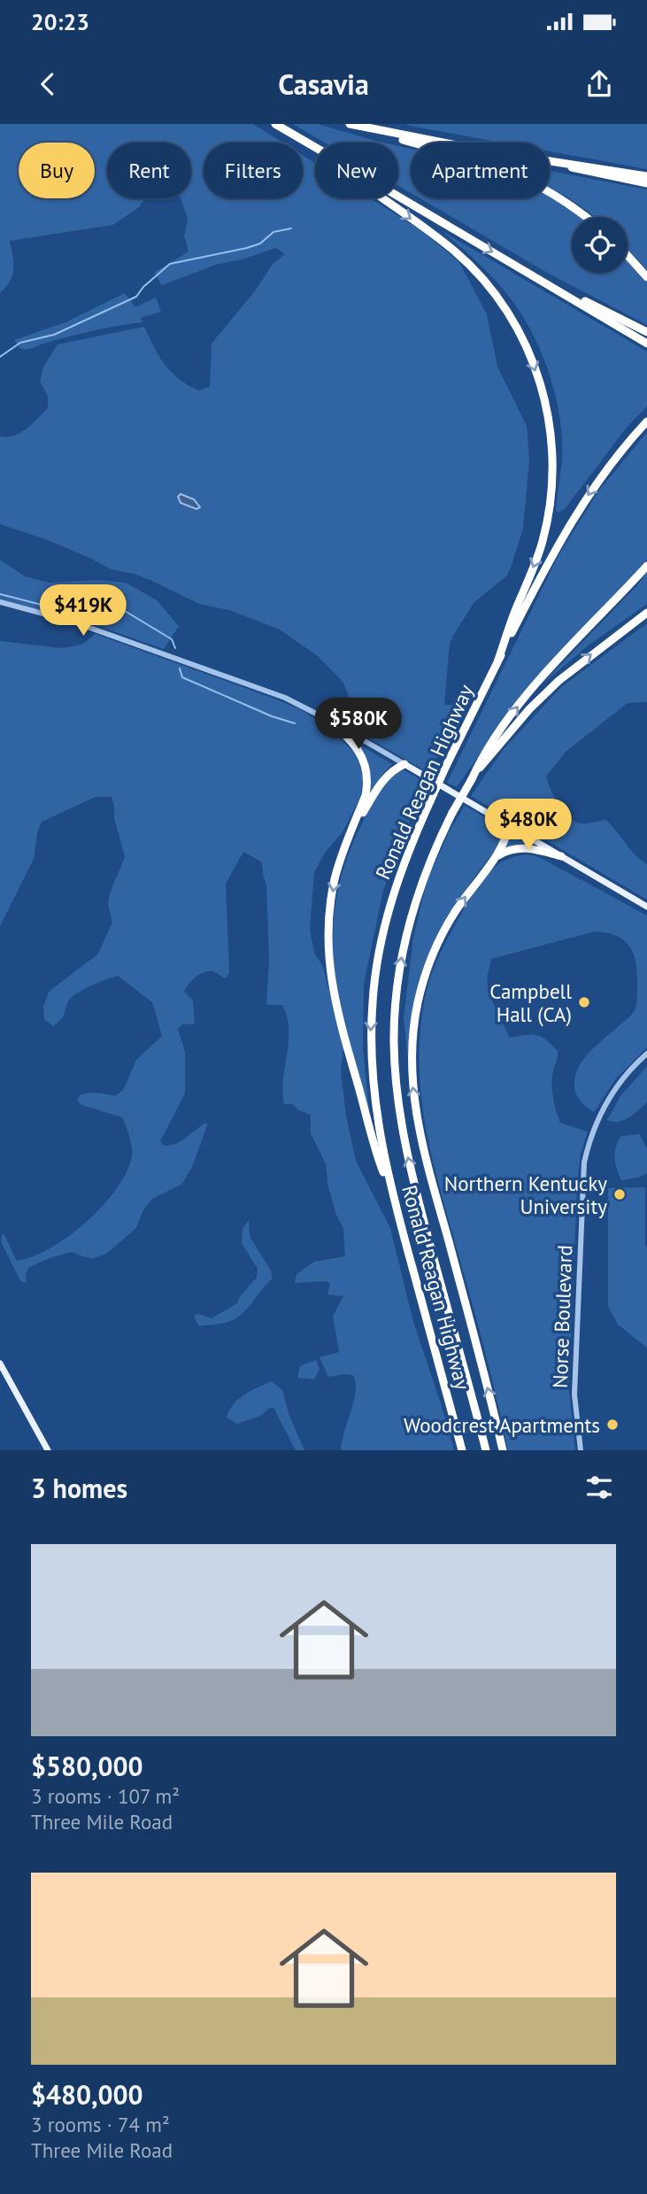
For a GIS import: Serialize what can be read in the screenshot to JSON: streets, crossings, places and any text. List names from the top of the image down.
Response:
{
  "streets": {
    "highway": ["Ronald Reagan Highway"],
    "street": ["Norse Boulevard"]
  },
  "places": ["Campbell Hall (CA)", "Northern Kentucky University", "Woodcrest Apartments"],
  "page": {
    "status": "20:23",
    "header": "Casavia",
    "chip": [
      "Buy",
      "Rent",
      "Filters",
      "New",
      "Apartment"
    ],
    "price": ["$419K", "$580K", "$480K"],
    "heading": "3 homes",
    "list": [
      {
        "name": "$580,000",
        "note": "3 rooms · 107 m² · Three Mile Road"
      },
      {
        "name": "$480,000",
        "note": "3 rooms · 74 m² · Three Mile Road"
      }
    ]
  }
}
